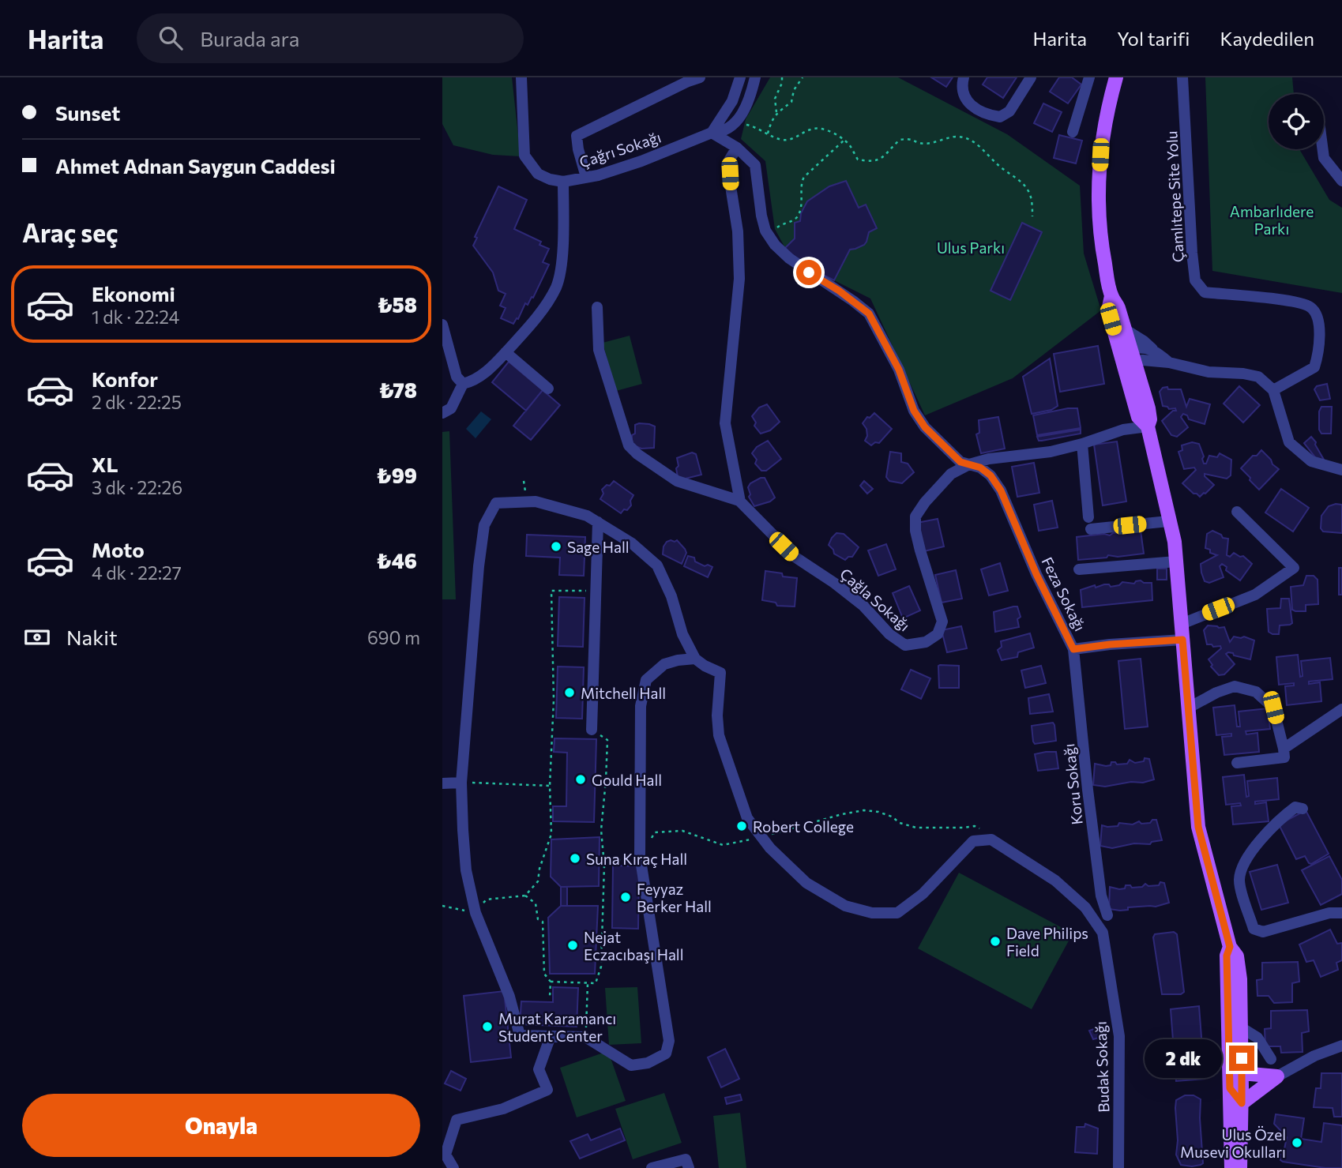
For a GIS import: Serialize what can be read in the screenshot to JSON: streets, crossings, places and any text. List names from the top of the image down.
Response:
{
  "streets": {
    "street": [
      "Çağrı Sokağı",
      "Çamlıtepe Site Yolu",
      "Feza Sokağı",
      "Çağla Sokağı",
      "Koru Sokağı",
      "Budak Sokağı"
    ]
  },
  "crossings": [
    ["Çağrı Sokağı", "Feza Sokağı"],
    ["Feza Sokağı", "Çağla Sokağı"],
    ["Feza Sokağı", "Koru Sokağı"]
  ],
  "parks": ["Ambarlıdere Parkı", "Ulus Parkı"],
  "places": [
    "Sage Hall",
    "Mitchell Hall",
    "Gould Hall",
    "Robert College",
    "Suna Kıraç Hall",
    "Feyyaz Berker Hall",
    "Dave Philips Field",
    "Nejat Eczacıbaşı Hall",
    "Murat Karamancı Student Center",
    "Ulus Özel Musevi Okulları"
  ],
  "page": {
    "header": "Harita",
    "search": "Burada ara",
    "nav": ["Harita", "Yol tarifi", "Kaydedilen"],
    "banner": ["Sunset", "Ahmet Adnan Saygun Caddesi"],
    "heading": "Araç seç",
    "list": [
      {
        "name": "Ekonomi",
        "note": "1 dk · 22:24",
        "value": "₺58"
      },
      {
        "name": "Konfor",
        "note": "2 dk · 22:25",
        "value": "₺78"
      },
      {
        "name": "XL",
        "note": "3 dk · 22:26",
        "value": "₺99"
      },
      {
        "name": "Moto",
        "note": "4 dk · 22:27",
        "value": "₺46"
      }
    ],
    "pay": ["Nakit", "690 m"],
    "bubble": "2 dk",
    "buttons": "Onayla"
  }
}
